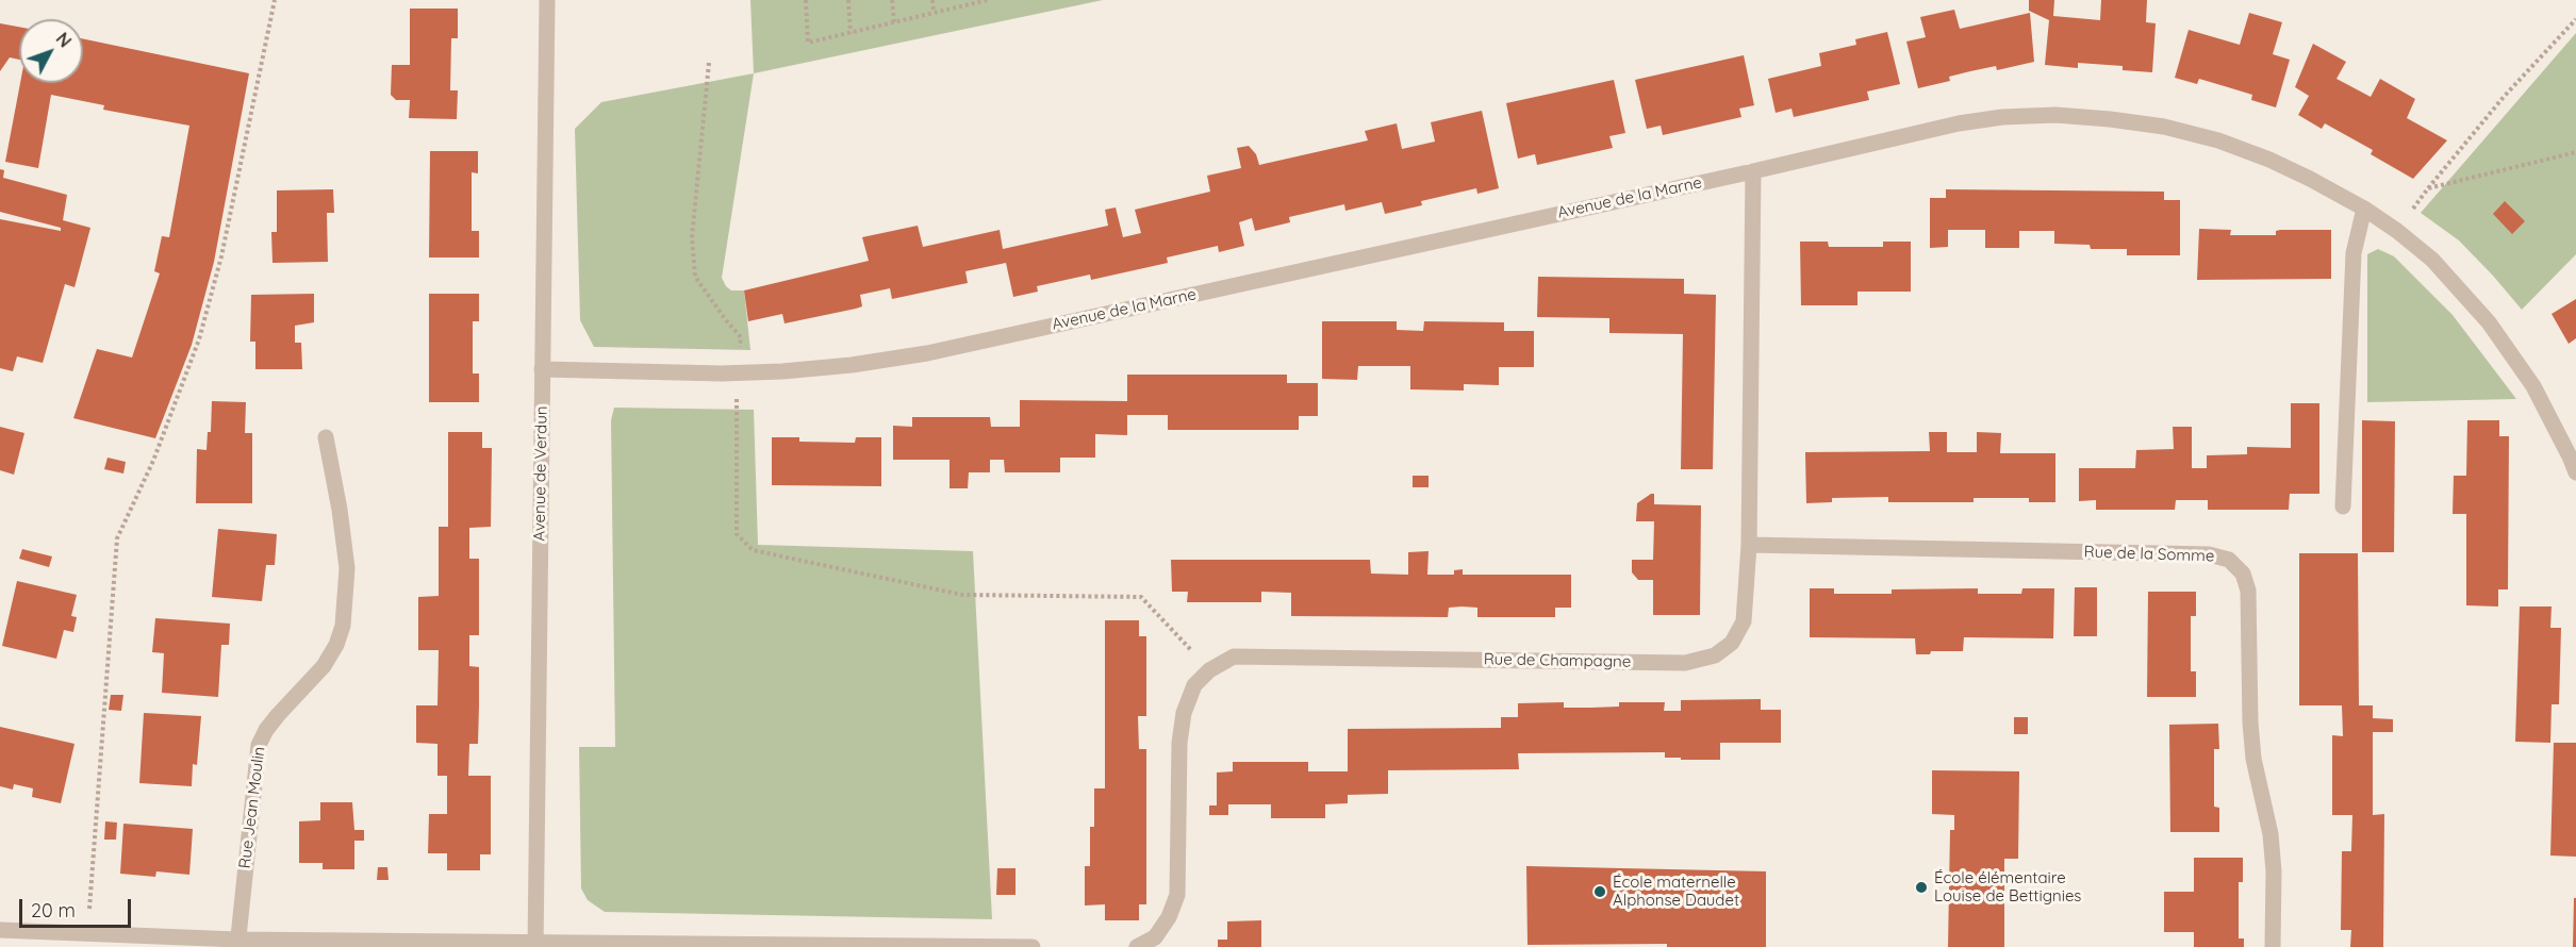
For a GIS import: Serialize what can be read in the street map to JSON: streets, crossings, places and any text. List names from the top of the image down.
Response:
{
  "streets": {
    "street": [
      "Avenue de la Marne",
      "Avenue de Verdun",
      "Rue de la Somme",
      "Rue de Champagne",
      "Rue Jean Moulin"
    ]
  },
  "crossings": [
    ["Avenue de la Marne", "Avenue de Verdun"],
    ["Avenue de la Marne", "Rue de Champagne"],
    ["Rue de la Somme", "Rue de Champagne"]
  ],
  "places": ["École élémentaire Louise de Bettignies", "École maternelle Alphonse Daudet"],
  "scale_bar": "20 m",
  "north": "top right"
}
